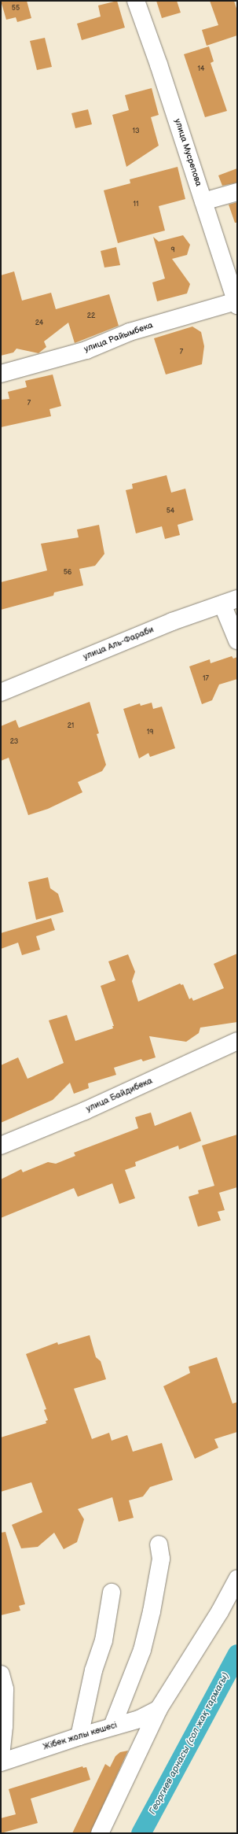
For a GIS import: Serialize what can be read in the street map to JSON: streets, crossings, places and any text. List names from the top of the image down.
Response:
{
  "streets": {
    "street": [
      "улица Мусрепова",
      "улица Райымбека",
      "улица Аль-Фараби",
      "улица Байдибека",
      "Жібек жолы көшесі"
    ]
  },
  "crossings": [
    ["улица Мусрепова", "улица Райымбека"]
  ],
  "water": ["Георгиев арнасы (сол жақ тармағы)"],
  "house_numbers": [
    "55",
    "14",
    "13",
    "11",
    "9",
    "22",
    "24",
    "7",
    "7",
    "54",
    "56",
    "17",
    "21",
    "19",
    "23"
  ]
}
